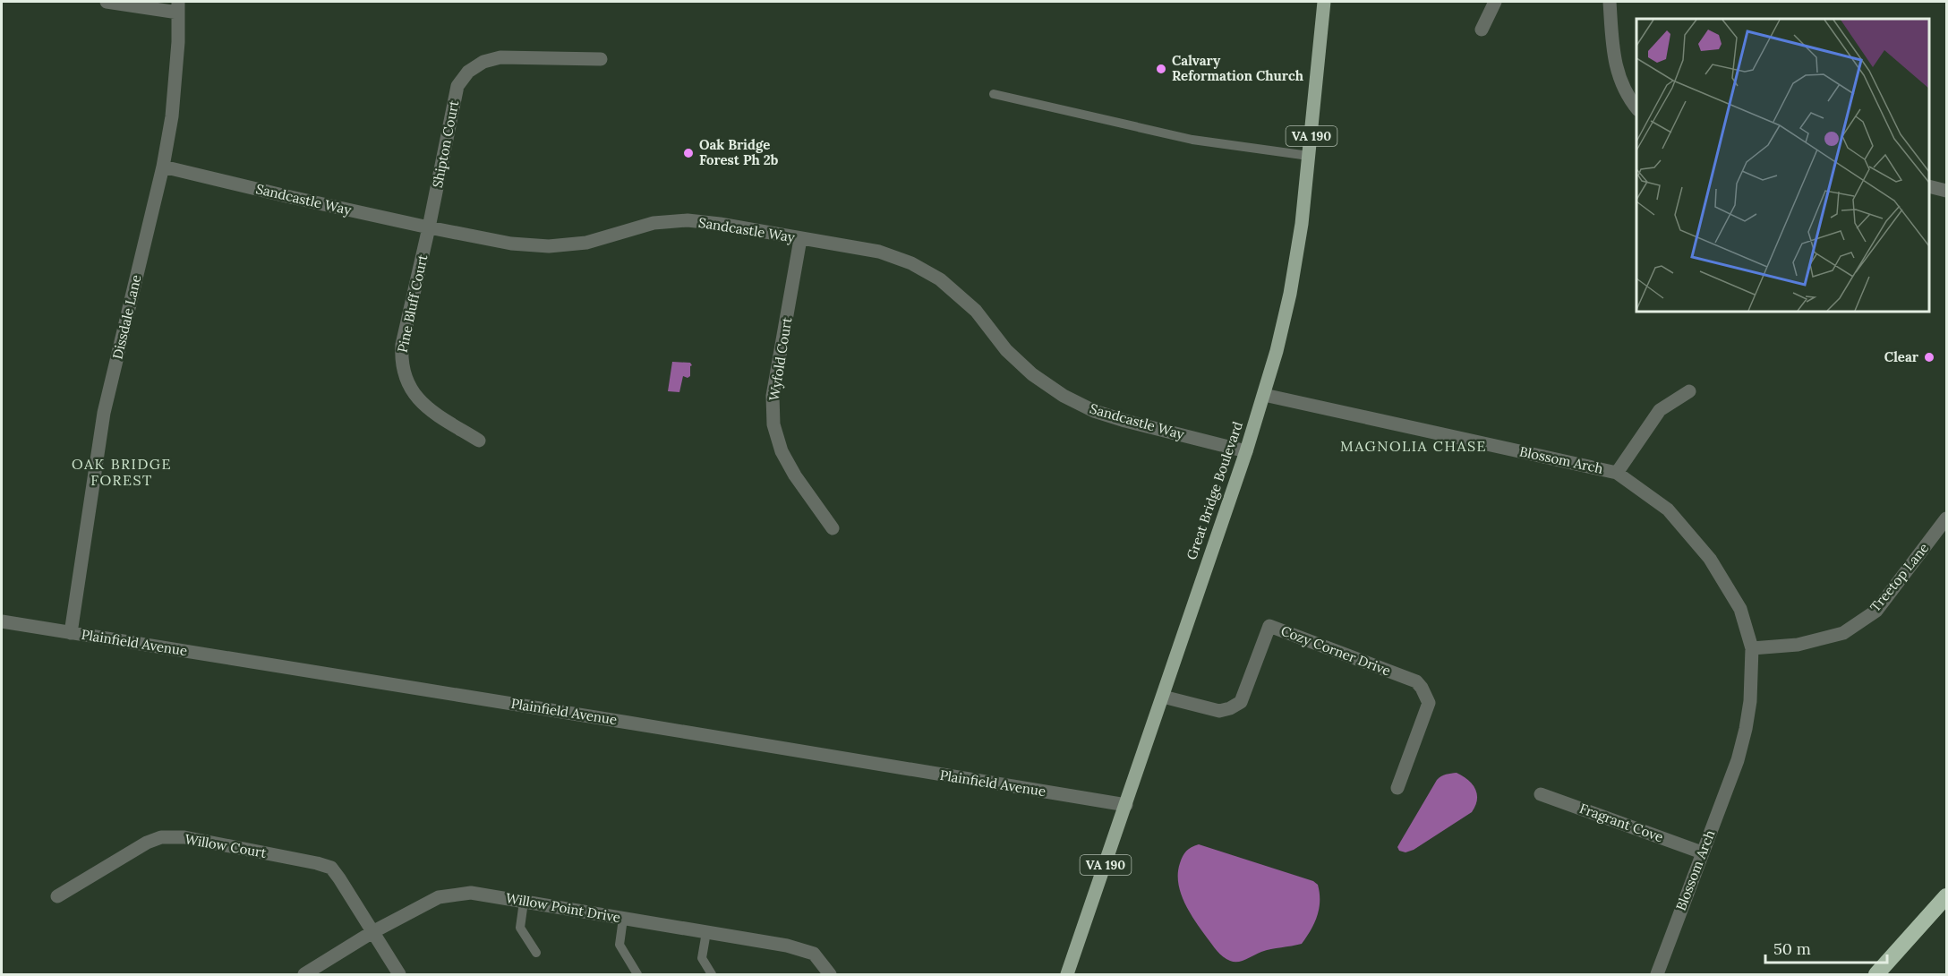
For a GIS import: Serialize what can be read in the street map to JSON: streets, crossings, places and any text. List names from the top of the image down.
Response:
{
  "streets": {
    "main road": ["VA 190", "Great Bridge Boulevard"],
    "street": [
      "Shipton Court",
      "Sandcastle Way",
      "Pine Bluff Court",
      "Dissdale Lane",
      "Wyfold Court",
      "Blossom Arch",
      "Treetop Lane",
      "Plainfield Avenue",
      "Cozy Corner Drive",
      "Fragrant Cove",
      "Willow Court",
      "Willow Point Drive"
    ]
  },
  "crossings": [
    ["Shipton Court", "Sandcastle Way"],
    ["Shipton Court", "Pine Bluff Court"],
    ["Sandcastle Way", "Pine Bluff Court"],
    ["Sandcastle Way", "Dissdale Lane"],
    ["Sandcastle Way", "Wyfold Court"],
    ["Sandcastle Way", "Great Bridge Boulevard"],
    ["Dissdale Lane", "Plainfield Avenue"],
    ["Blossom Arch", "Great Bridge Boulevard"],
    ["Blossom Arch", "Treetop Lane"],
    ["Blossom Arch", "Fragrant Cove"],
    ["Great Bridge Boulevard", "Plainfield Avenue"],
    ["Great Bridge Boulevard", "Cozy Corner Drive"],
    ["Willow Court", "Willow Point Drive"]
  ],
  "districts": ["MAGNOLIA CHASE", "OAK BRIDGE FOREST"],
  "places": ["Calvary Reformation Church", "Oak Bridge Forest Ph 2b", "Clear"],
  "scale_bar": "50 m"
}
